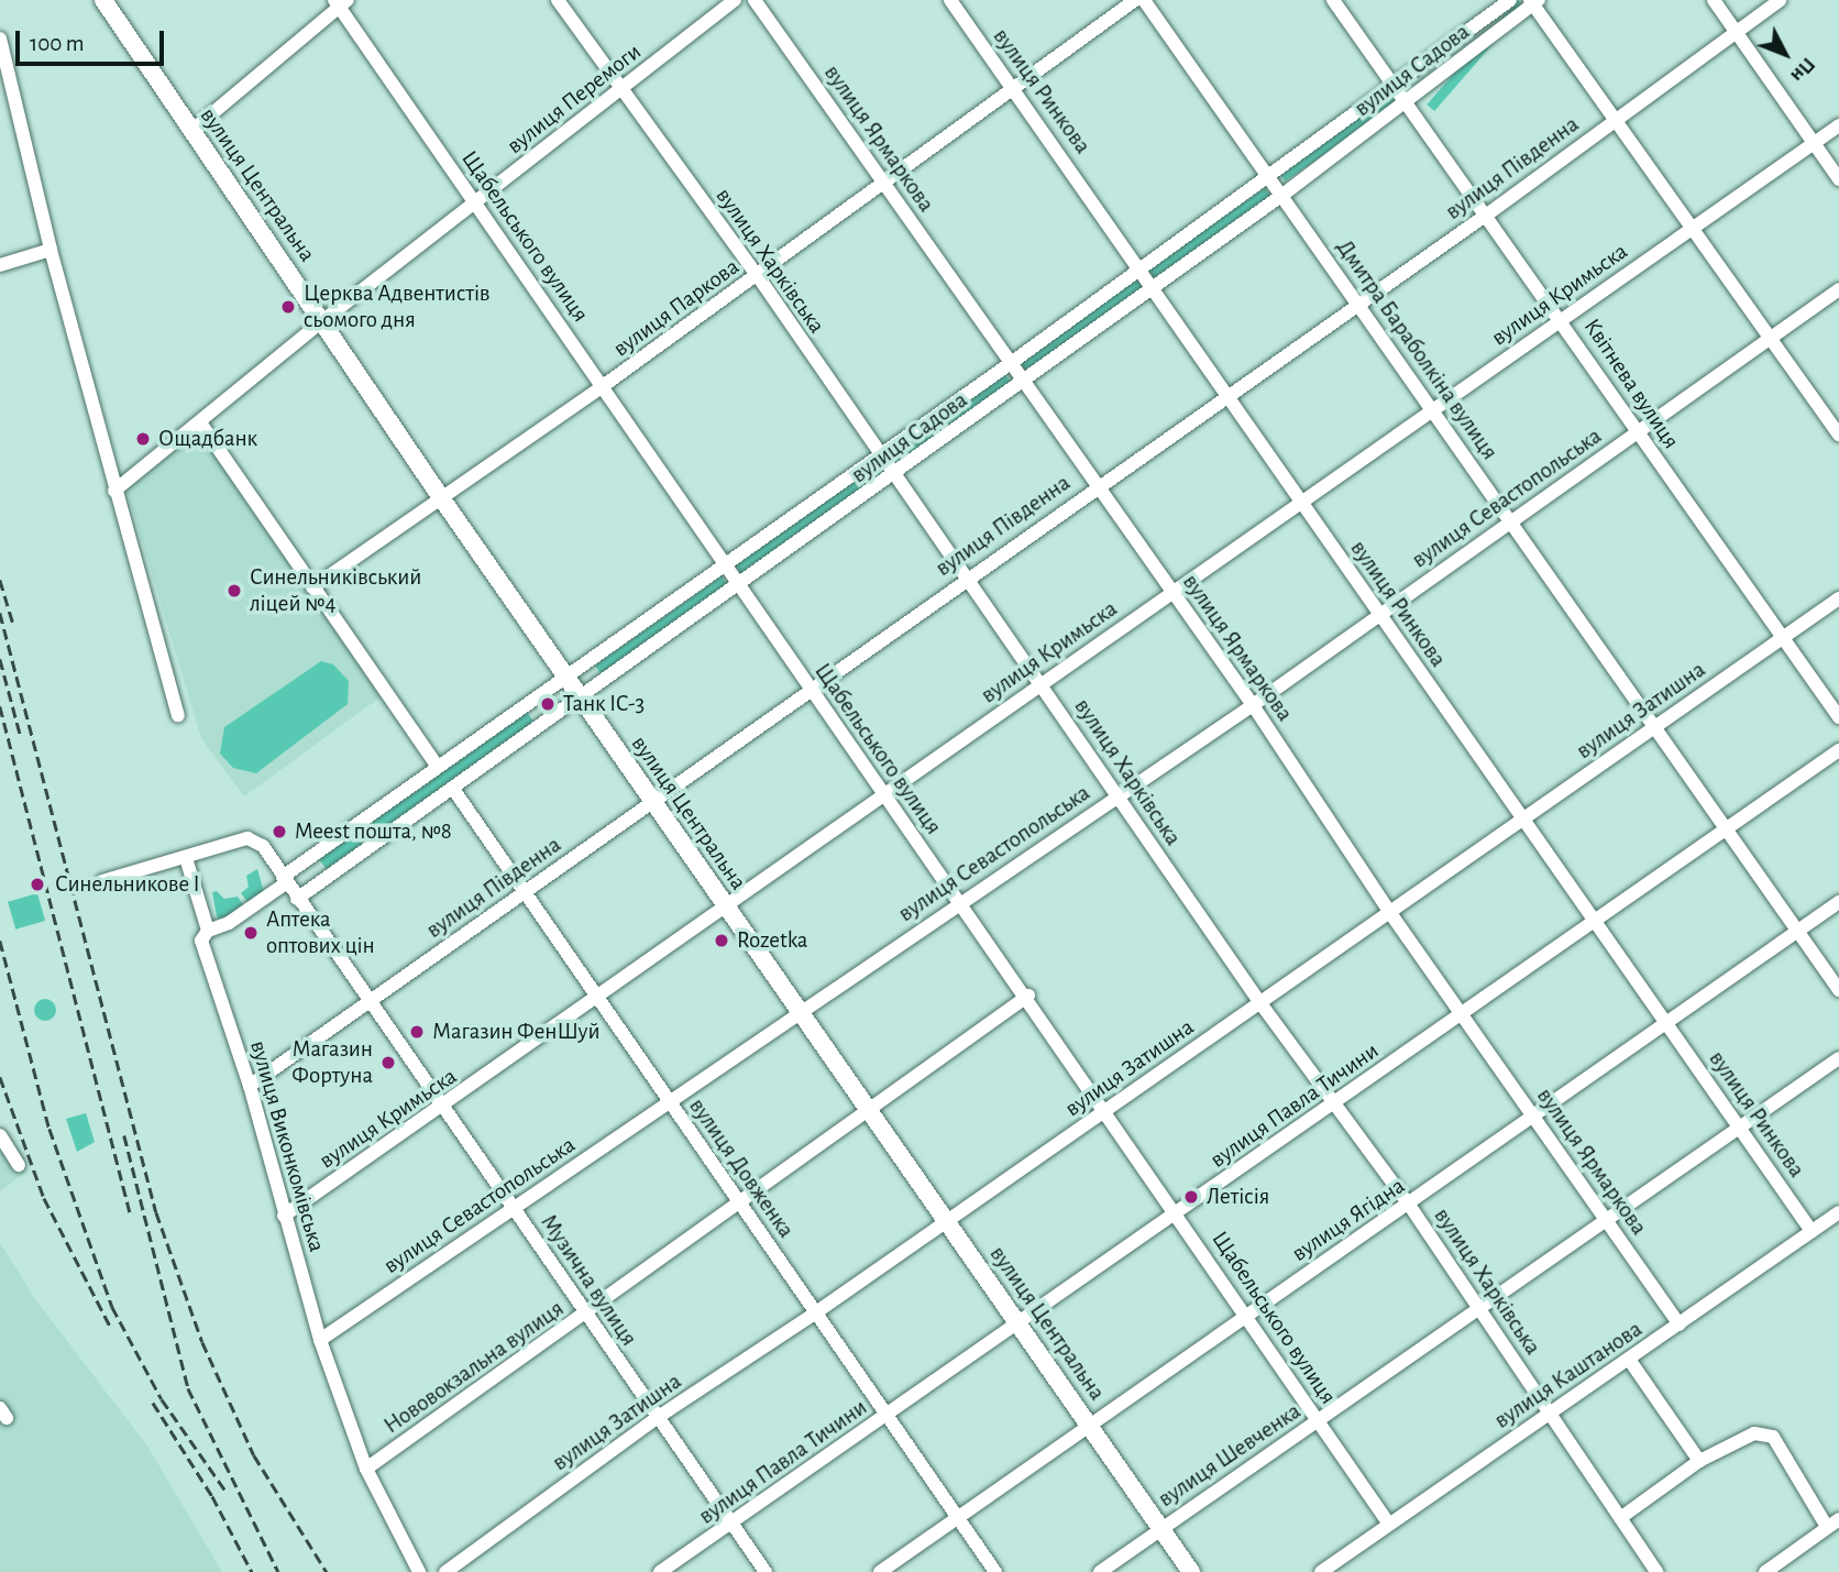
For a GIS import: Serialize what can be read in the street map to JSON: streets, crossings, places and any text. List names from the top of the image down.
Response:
{
  "streets": {
    "main road": ["вулиця Центральна"],
    "street": [
      "вулиця Садова",
      "вулиця Ринкова",
      "вулиця Перемоги",
      "вулиця Ярмаркова",
      "вулиця Південна",
      "Щабельського вулиця",
      "вулиця Харківська",
      "вулиця Кримьска",
      "вулиця Паркова",
      "Дмитра Бараболкіна вулиця",
      "Квітнева вулиця",
      "вулиця Севастопольська",
      "вулиця Затишна",
      "вулиця Павла Тичини",
      "вулиця Виконкомівська",
      "вулиця Довженка",
      "вулиця Ягідна",
      "Музична вулиця",
      "Нововокзальна вулиця",
      "вулиця Каштанова",
      "вулиця Шевченка"
    ]
  },
  "crossings": [
    ["вулиця Садова", "вулиця Ринкова"],
    ["вулиця Садова", "вулиця Ярмаркова"],
    ["вулиця Садова", "вулиця Центральна"],
    ["вулиця Садова", "Щабельського вулиця"],
    ["вулиця Садова", "вулиця Харківська"],
    ["вулиця Садова", "Дмитра Бараболкіна вулиця"],
    ["вулиця Садова", "Квітнева вулиця"],
    ["вулиця Садова", "вулиця Виконкомівська"],
    ["вулиця Садова", "вулиця Довженка"],
    ["вулиця Садова", "Музична вулиця"],
    ["вулиця Ринкова", "вулиця Південна"],
    ["вулиця Ринкова", "вулиця Кримьска"],
    ["вулиця Ринкова", "вулиця Паркова"],
    ["вулиця Ринкова", "вулиця Севастопольська"],
    ["вулиця Ринкова", "вулиця Затишна"],
    ["вулиця Ринкова", "вулиця Павла Тичини"],
    ["вулиця Ринкова", "вулиця Ягідна"],
    ["вулиця Ринкова", "вулиця Каштанова"],
    ["вулиця Ринкова", "вулиця Шевченка"],
    ["вулиця Перемоги", "вулиця Центральна"],
    ["вулиця Перемоги", "Щабельського вулиця"],
    ["вулиця Перемоги", "вулиця Харківська"],
    ["вулиця Ярмаркова", "вулиця Південна"],
    ["вулиця Ярмаркова", "вулиця Кримьска"],
    ["вулиця Ярмаркова", "вулиця Паркова"],
    ["вулиця Ярмаркова", "вулиця Севастопольська"],
    ["вулиця Ярмаркова", "вулиця Затишна"],
    ["вулиця Ярмаркова", "вулиця Павла Тичини"],
    ["вулиця Ярмаркова", "вулиця Ягідна"],
    ["вулиця Ярмаркова", "вулиця Каштанова"],
    ["вулиця Ярмаркова", "вулиця Шевченка"],
    ["вулиця Південна", "вулиця Центральна"],
    ["вулиця Південна", "Щабельського вулиця"],
    ["вулиця Південна", "вулиця Харківська"],
    ["вулиця Південна", "Дмитра Бараболкіна вулиця"],
    ["вулиця Південна", "Квітнева вулиця"],
    ["вулиця Південна", "вулиця Виконкомівська"],
    ["вулиця Південна", "вулиця Довженка"],
    ["вулиця Південна", "Музична вулиця"],
    ["вулиця Центральна", "вулиця Кримьска"],
    ["вулиця Центральна", "вулиця Паркова"],
    ["вулиця Центральна", "вулиця Севастопольська"],
    ["вулиця Центральна", "вулиця Затишна"],
    ["вулиця Центральна", "вулиця Павла Тичини"],
    ["вулиця Центральна", "вулиця Ягідна"],
    ["вулиця Центральна", "Нововокзальна вулиця"],
    ["вулиця Центральна", "вулиця Шевченка"],
    ["Щабельського вулиця", "вулиця Кримьска"],
    ["Щабельського вулиця", "вулиця Паркова"],
    ["Щабельського вулиця", "вулиця Севастопольська"],
    ["Щабельського вулиця", "вулиця Затишна"],
    ["Щабельського вулиця", "вулиця Павла Тичини"],
    ["Щабельського вулиця", "вулиця Ягідна"],
    ["Щабельського вулиця", "Нововокзальна вулиця"],
    ["Щабельського вулиця", "вулиця Каштанова"],
    ["Щабельського вулиця", "вулиця Шевченка"],
    ["вулиця Харківська", "вулиця Кримьска"],
    ["вулиця Харківська", "вулиця Паркова"],
    ["вулиця Харківська", "вулиця Севастопольська"],
    ["вулиця Харківська", "вулиця Затишна"],
    ["вулиця Харківська", "вулиця Павла Тичини"],
    ["вулиця Харківська", "вулиця Ягідна"],
    ["вулиця Харківська", "вулиця Каштанова"],
    ["вулиця Харківська", "вулиця Шевченка"],
    ["вулиця Кримьска", "Дмитра Бараболкіна вулиця"],
    ["вулиця Кримьска", "Квітнева вулиця"],
    ["вулиця Кримьска", "вулиця Виконкомівська"],
    ["вулиця Кримьска", "вулиця Довженка"],
    ["вулиця Кримьска", "Музична вулиця"],
    ["Дмитра Бараболкіна вулиця", "вулиця Севастопольська"],
    ["Дмитра Бараболкіна вулиця", "вулиця Затишна"],
    ["Дмитра Бараболкіна вулиця", "вулиця Павла Тичини"],
    ["Дмитра Бараболкіна вулиця", "вулиця Ягідна"],
    ["Квітнева вулиця", "вулиця Севастопольська"],
    ["Квітнева вулиця", "вулиця Затишна"],
    ["вулиця Севастопольська", "вулиця Виконкомівська"],
    ["вулиця Севастопольська", "вулиця Довженка"],
    ["вулиця Севастопольська", "Музична вулиця"],
    ["вулиця Затишна", "вулиця Довженка"],
    ["вулиця Затишна", "Музична вулиця"],
    ["вулиця Павла Тичини", "вулиця Довженка"],
    ["вулиця Павла Тичини", "Музична вулиця"],
    ["вулиця Виконкомівська", "Музична вулиця"],
    ["вулиця Виконкомівська", "Нововокзальна вулиця"],
    ["вулиця Довженка", "вулиця Ягідна"],
    ["вулиця Довженка", "Нововокзальна вулиця"],
    ["Музична вулиця", "Нововокзальна вулиця"]
  ],
  "places": [
    "Церква Адвентистів сьомого дня",
    "Ощадбанк",
    "Синельниківський ліцей №4",
    "Танк ІС-3",
    "Meest пошта, №8",
    "Синельникове І",
    "Аптека оптових цін",
    "Rozetka",
    "Магазин ФенШуй",
    "Магазин Фортуна",
    "Летісія"
  ],
  "scale_bar": "100 m",
  "north": "bottom right"
}
